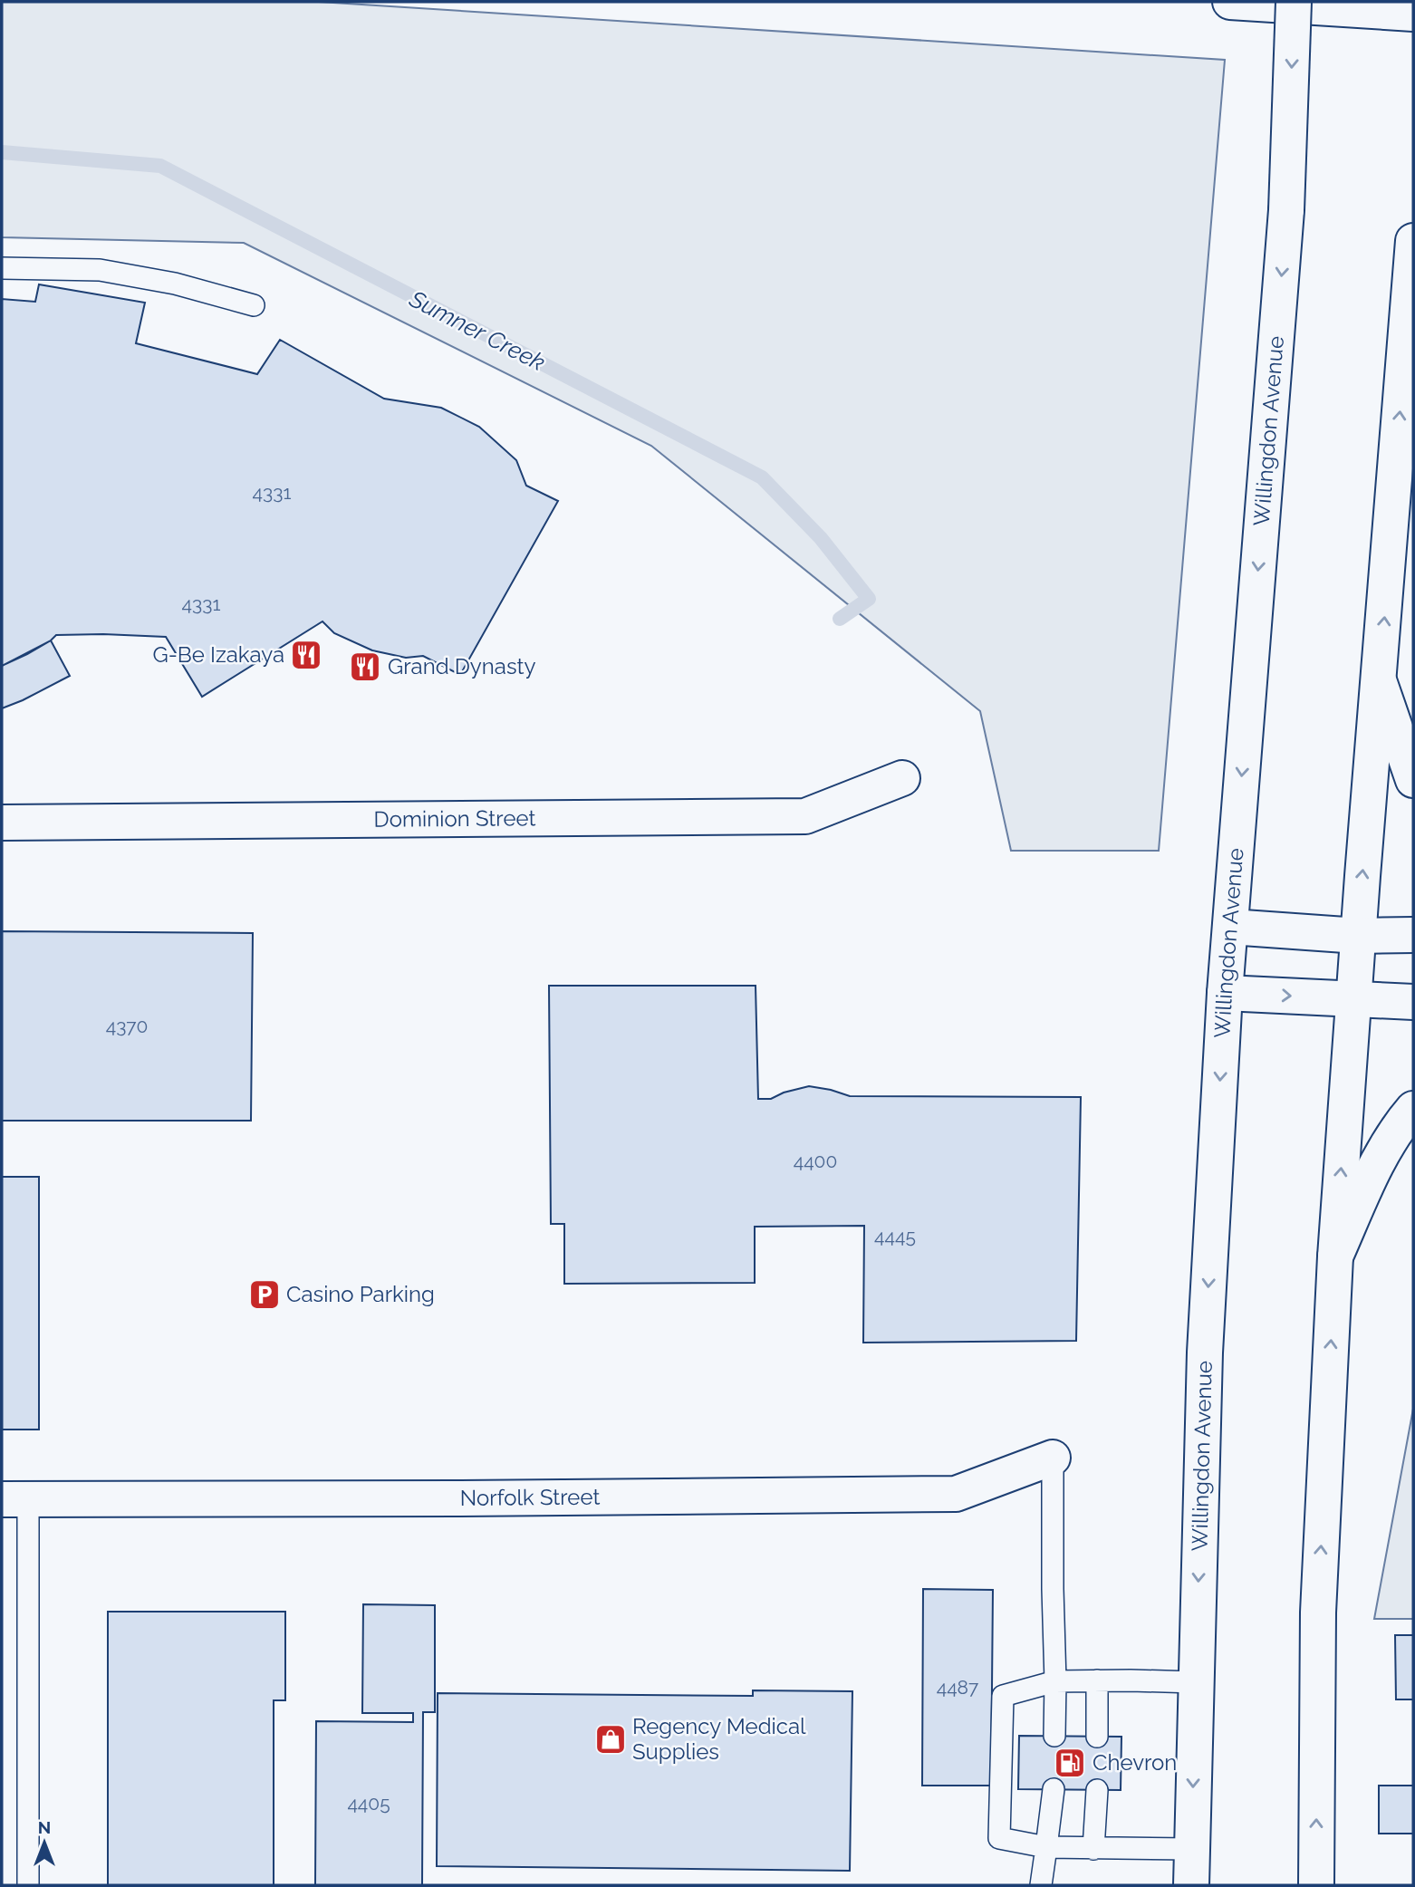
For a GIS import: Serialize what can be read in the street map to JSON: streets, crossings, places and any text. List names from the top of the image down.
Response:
{
  "streets": {
    "main road": ["Willingdon Avenue", "Dominion Street", "Norfolk Street"]
  },
  "water": ["Sumner Creek"],
  "places": {
    "restaurant": ["G-Be Izakaya", "Grand Dynasty"],
    "parking": ["Casino Parking"],
    "shop": ["Regency Medical Supplies"],
    "fuel station": ["Chevron"]
  },
  "house_numbers": [
    "4331",
    "4331",
    "4370",
    "4400",
    "4445",
    "4487",
    "4405"
  ],
  "north": "top"
}
